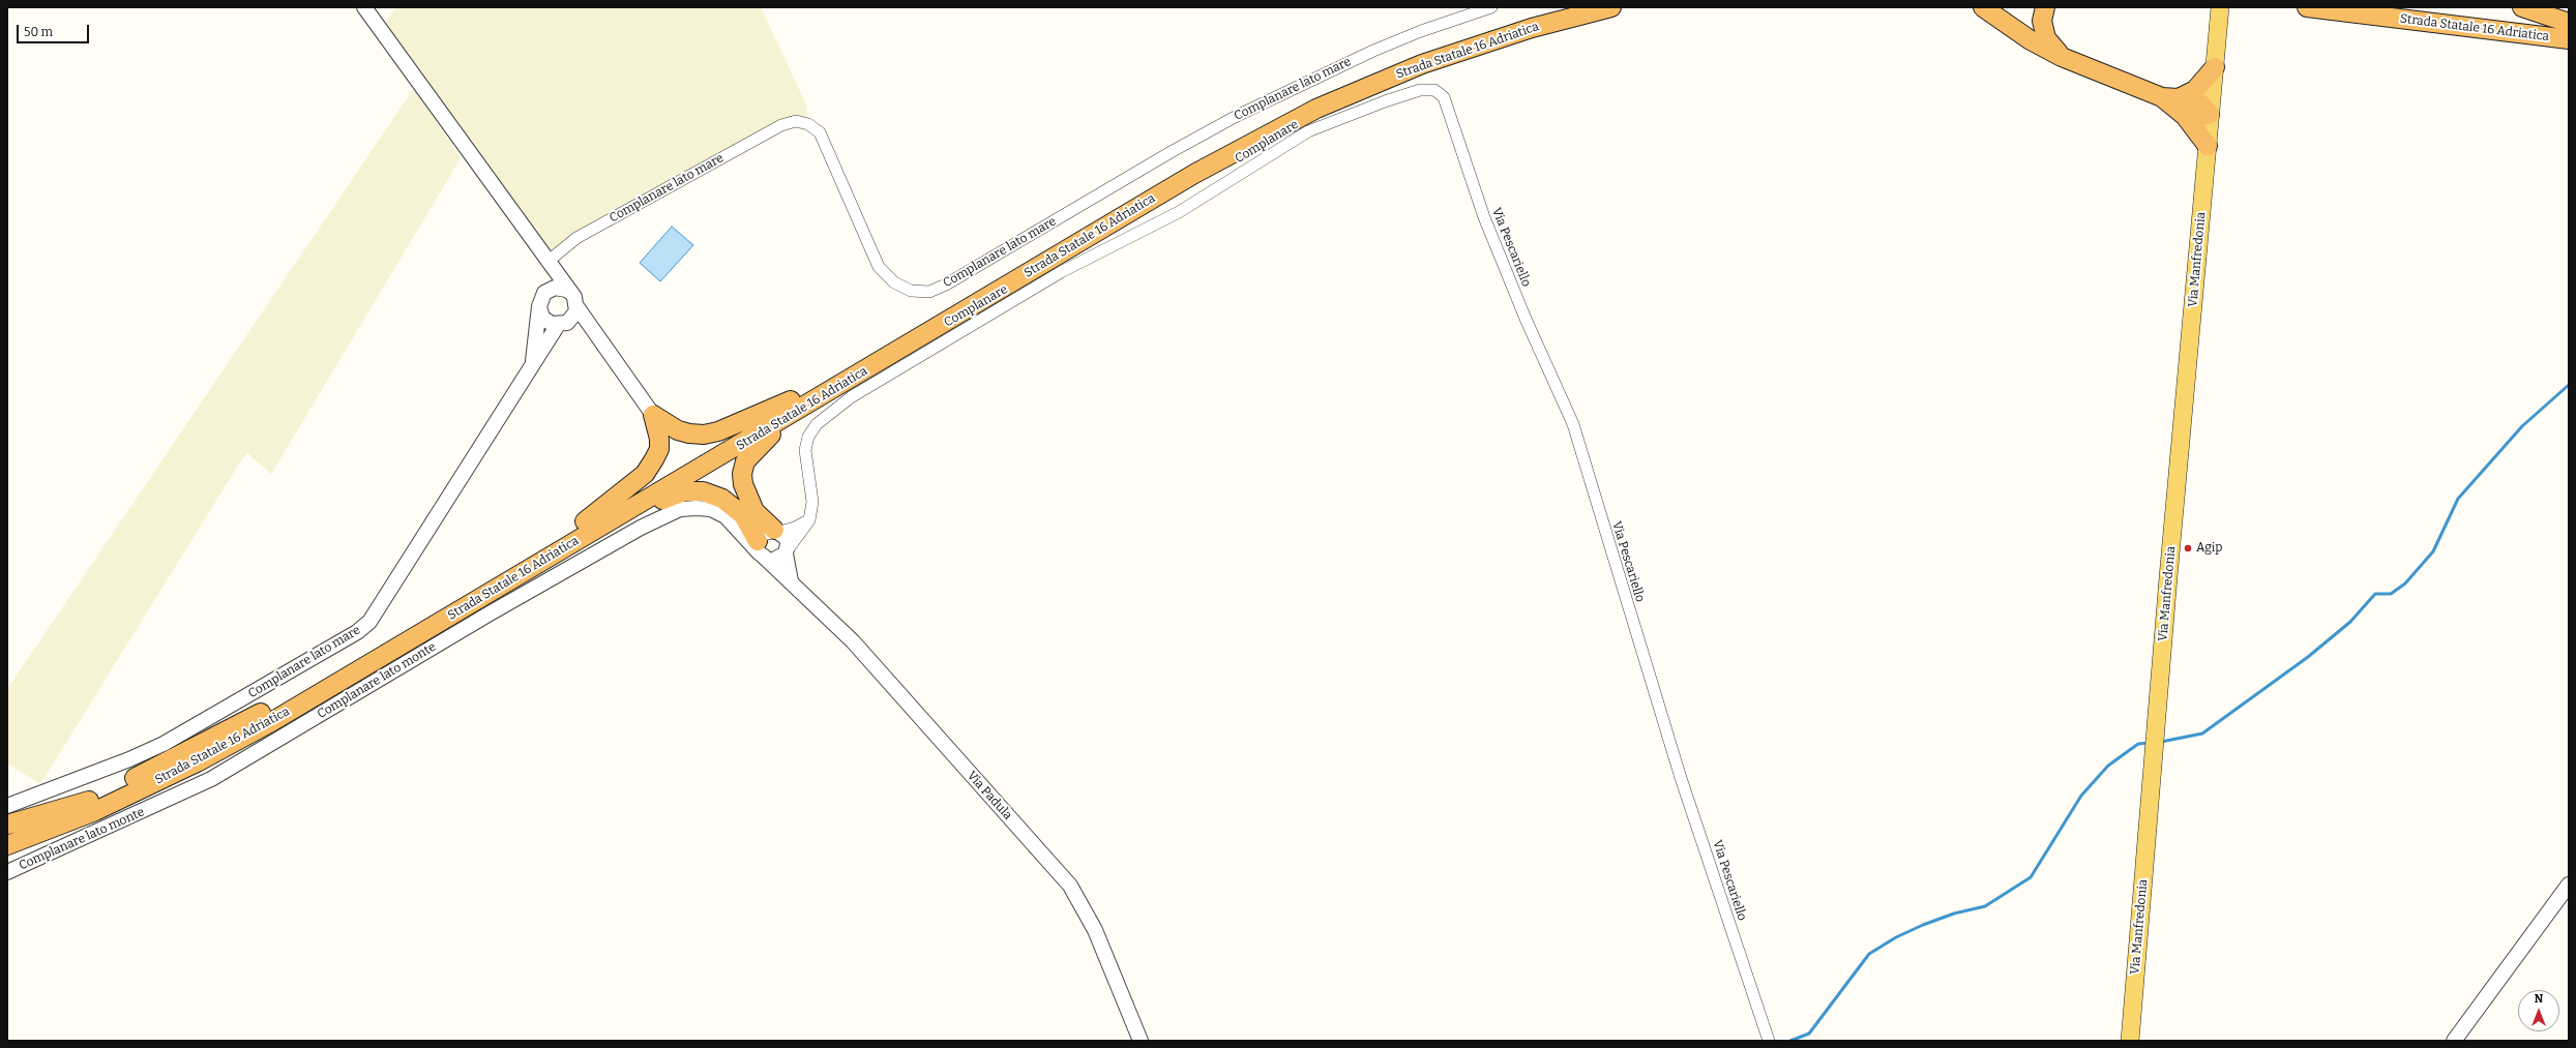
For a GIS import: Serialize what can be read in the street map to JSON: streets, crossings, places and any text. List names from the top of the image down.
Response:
{
  "streets": {
    "highway": ["Strada Statale 16 Adriatica"],
    "main road": ["Via Manfredonia"],
    "street": [
      "Complanare lato mare",
      "Complanare",
      "Via Pescariello",
      "Complanare lato monte",
      "Via Padula"
    ]
  },
  "crossings": [
    ["Complanare", "Via Pescariello"],
    ["Complanare lato monte", "Via Padula"]
  ],
  "places": ["Agip"],
  "scale_bar": "50 m",
  "north": "top"
}
